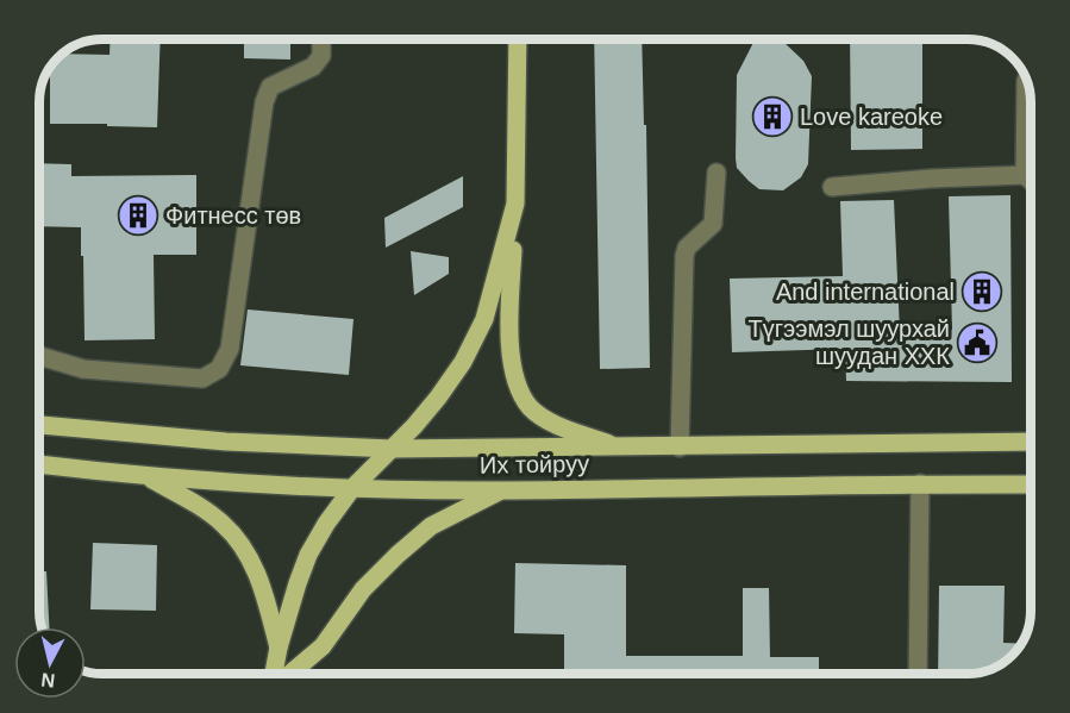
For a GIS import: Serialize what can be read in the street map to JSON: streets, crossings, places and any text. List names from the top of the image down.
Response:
{
  "streets": {
    "main road": ["Их тойруу"]
  },
  "places": {
    "building": ["Love kareoke", "Фитнесс төв", "And international"],
    "public building": ["Түгээмэл шуурхай шуудан ХХК"]
  },
  "north": "bottom"
}
